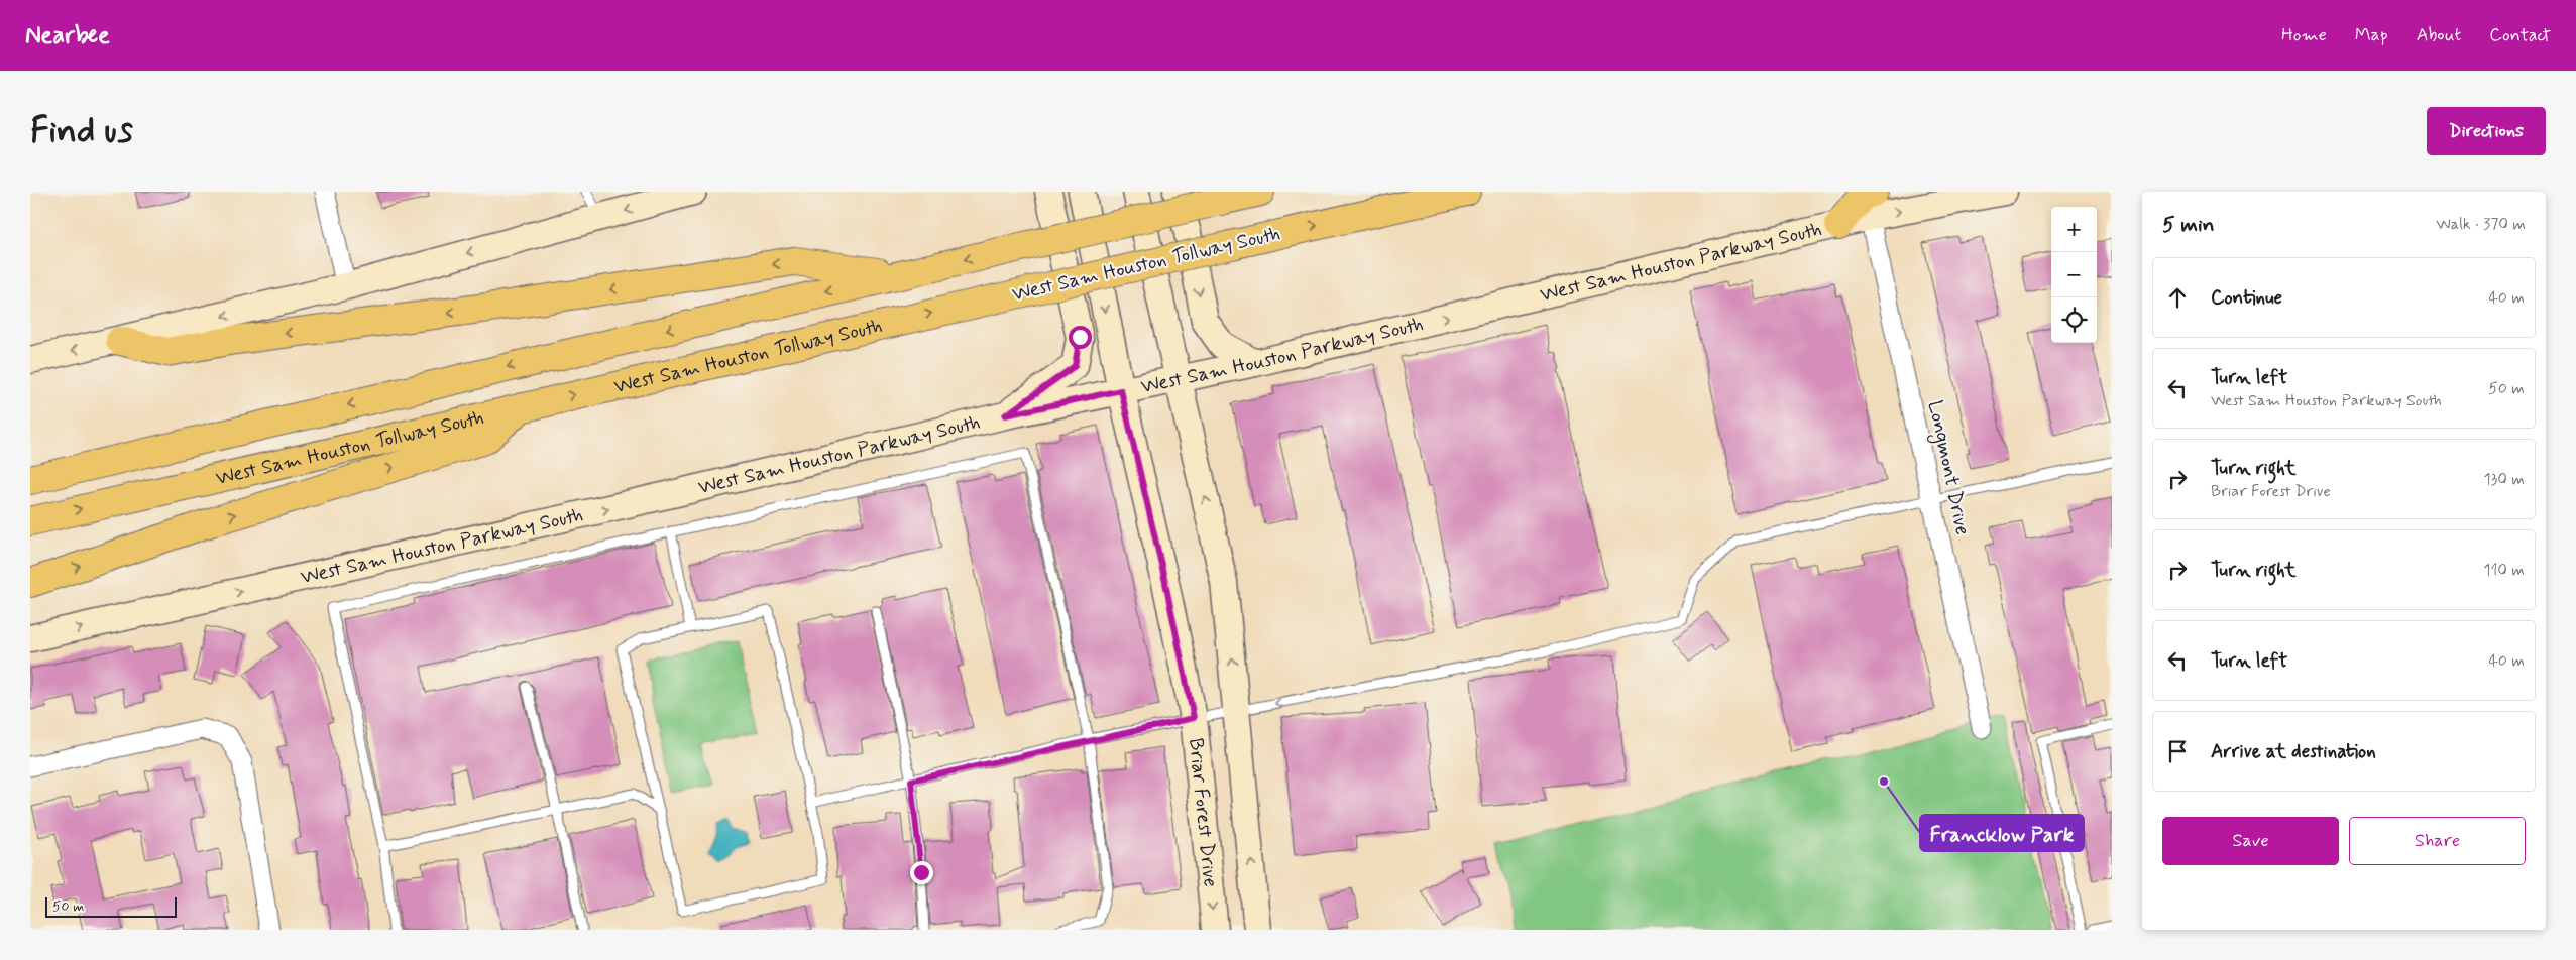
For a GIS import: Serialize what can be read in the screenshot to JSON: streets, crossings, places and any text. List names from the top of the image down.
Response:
{
  "streets": {
    "highway": ["West Sam Houston Tollway South"],
    "main road": ["West Sam Houston Parkway South", "Briar Forest Drive"],
    "street": ["Longmont Drive"]
  },
  "crossings": [
    ["West Sam Houston Parkway South", "Briar Forest Drive"]
  ],
  "one_way": ["West Sam Houston Parkway South"],
  "places": ["Francklow Park"],
  "scale_bar": "50 m",
  "page": {
    "header": "Nearbee",
    "nav": [
      "Home",
      "Map",
      "About",
      "Contact"
    ],
    "buttons": [
      "Directions",
      ["Save", "Share"]
    ],
    "title": "Find us",
    "heading": ["5 min", "Walk · 370 m"],
    "map_buttons": ["+", "−"],
    "list": [
      ["Continue", "40 m"],
      ["Turn left", "West Sam Houston Parkway South", "50 m"],
      ["Turn right", "Briar Forest Drive", "130 m"],
      ["Turn right", "110 m"],
      ["Turn left", "40 m"],
      "Arrive at destination"
    ],
    "scale": "50 m"
  }
}
